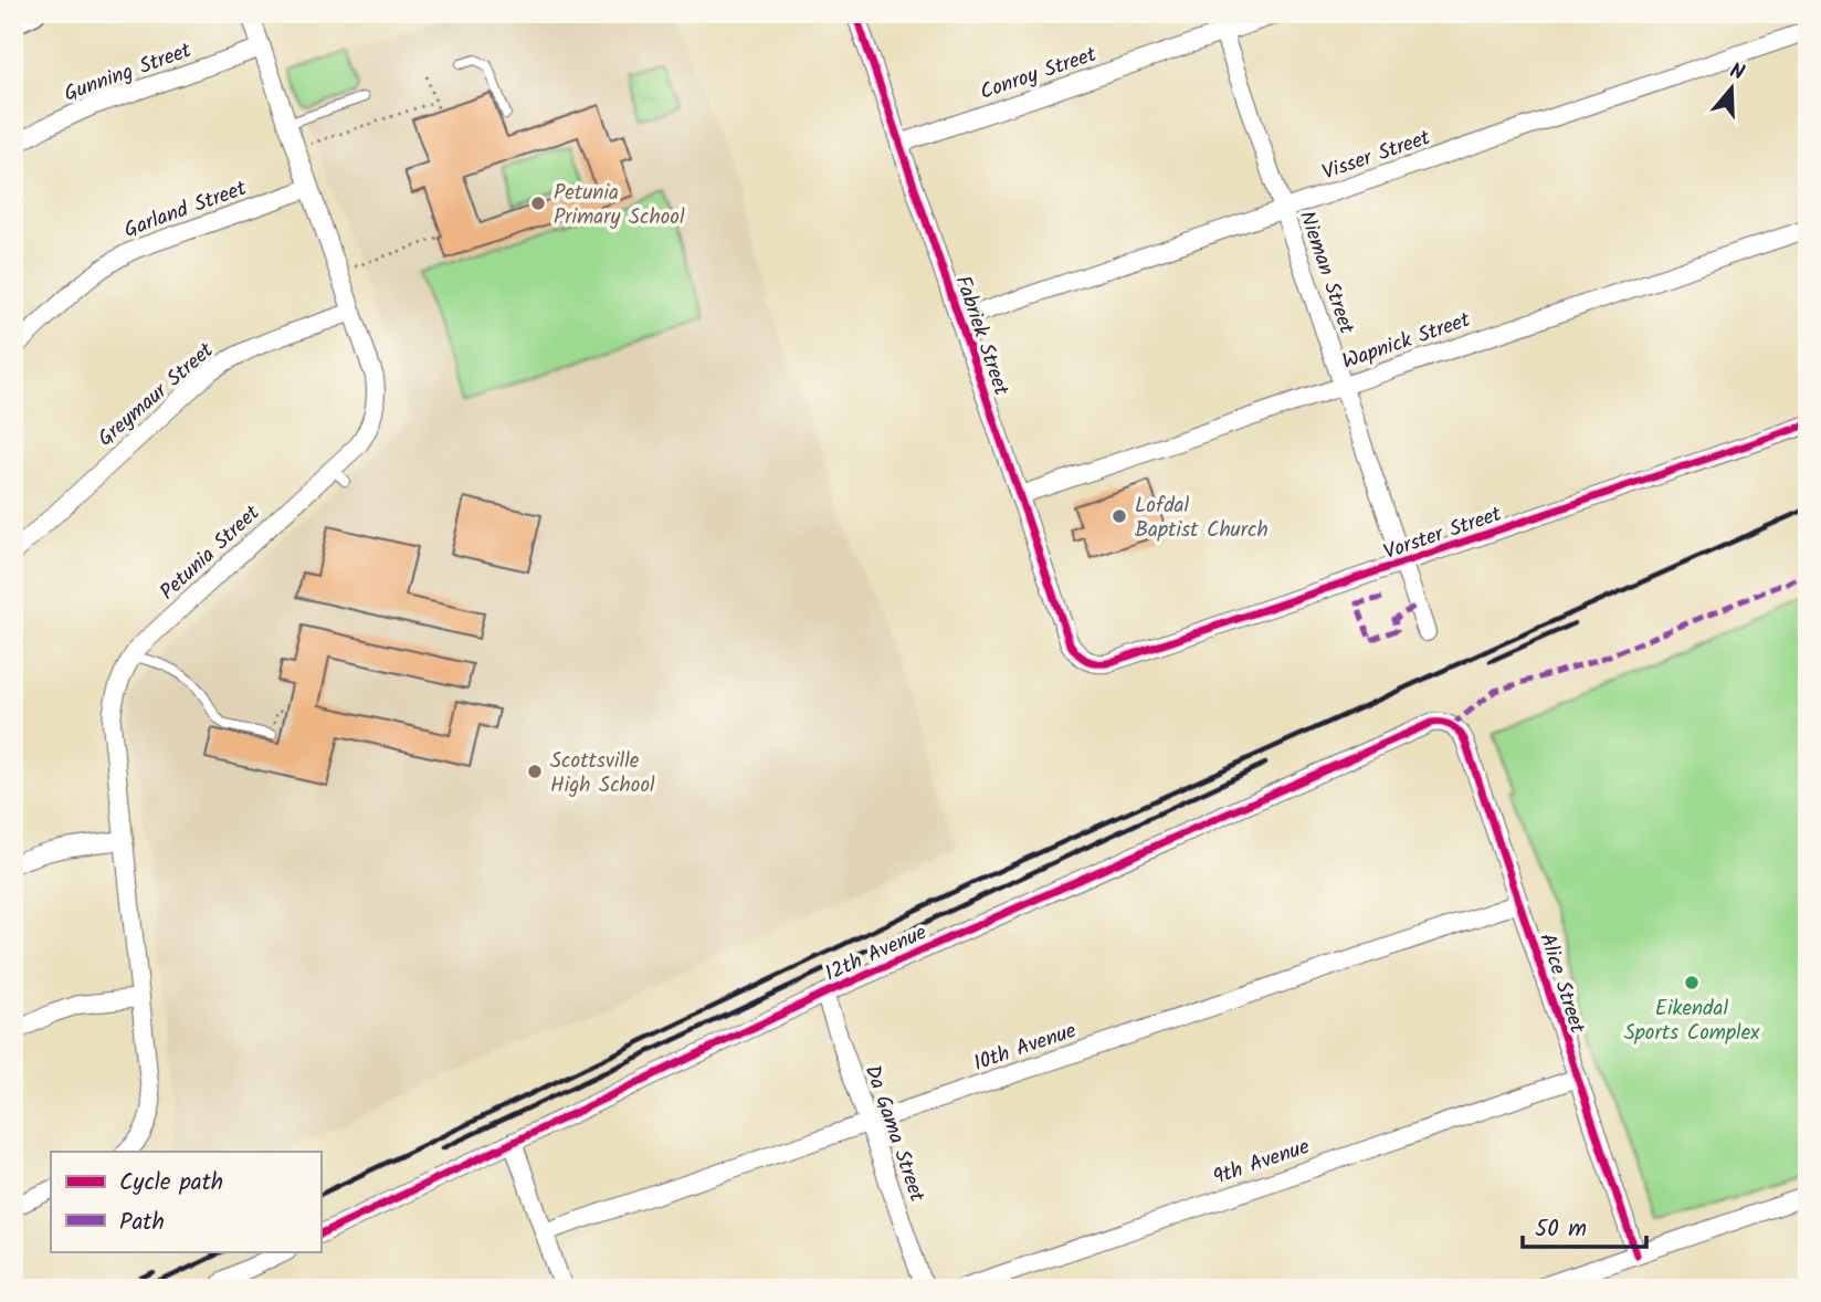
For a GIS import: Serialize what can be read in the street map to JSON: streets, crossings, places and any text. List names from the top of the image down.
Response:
{
  "streets": {
    "street": [
      "Gunning Street",
      "Conroy Street",
      "Visser Street",
      "Garland Street",
      "Nieman Street",
      "Fabriek Street",
      "Wapnick Street",
      "Greymaur Street",
      "Vorster Street",
      "Petunia Street",
      "12th Avenue",
      "Alice Street",
      "10th Avenue",
      "Da Gama Street",
      "9th Avenue"
    ]
  },
  "crossings": [
    ["Gunning Street", "Petunia Street"],
    ["Conroy Street", "Nieman Street"],
    ["Conroy Street", "Fabriek Street"],
    ["Visser Street", "Nieman Street"],
    ["Visser Street", "Fabriek Street"],
    ["Garland Street", "Petunia Street"],
    ["Nieman Street", "Wapnick Street"],
    ["Nieman Street", "Vorster Street"],
    ["Fabriek Street", "Wapnick Street"],
    ["Fabriek Street", "Vorster Street"],
    ["Greymaur Street", "Petunia Street"],
    ["12th Avenue", "Alice Street"],
    ["12th Avenue", "Da Gama Street"],
    ["Alice Street", "10th Avenue"],
    ["Alice Street", "9th Avenue"],
    ["10th Avenue", "Da Gama Street"]
  ],
  "places": [
    "Petunia Primary School",
    "Lofdal Baptist Church",
    "Scottsville High School",
    "Eikendal Sports Complex"
  ],
  "legend": ["Cycle path", "Path"],
  "scale_bar": "50 m",
  "north": "top"
}
